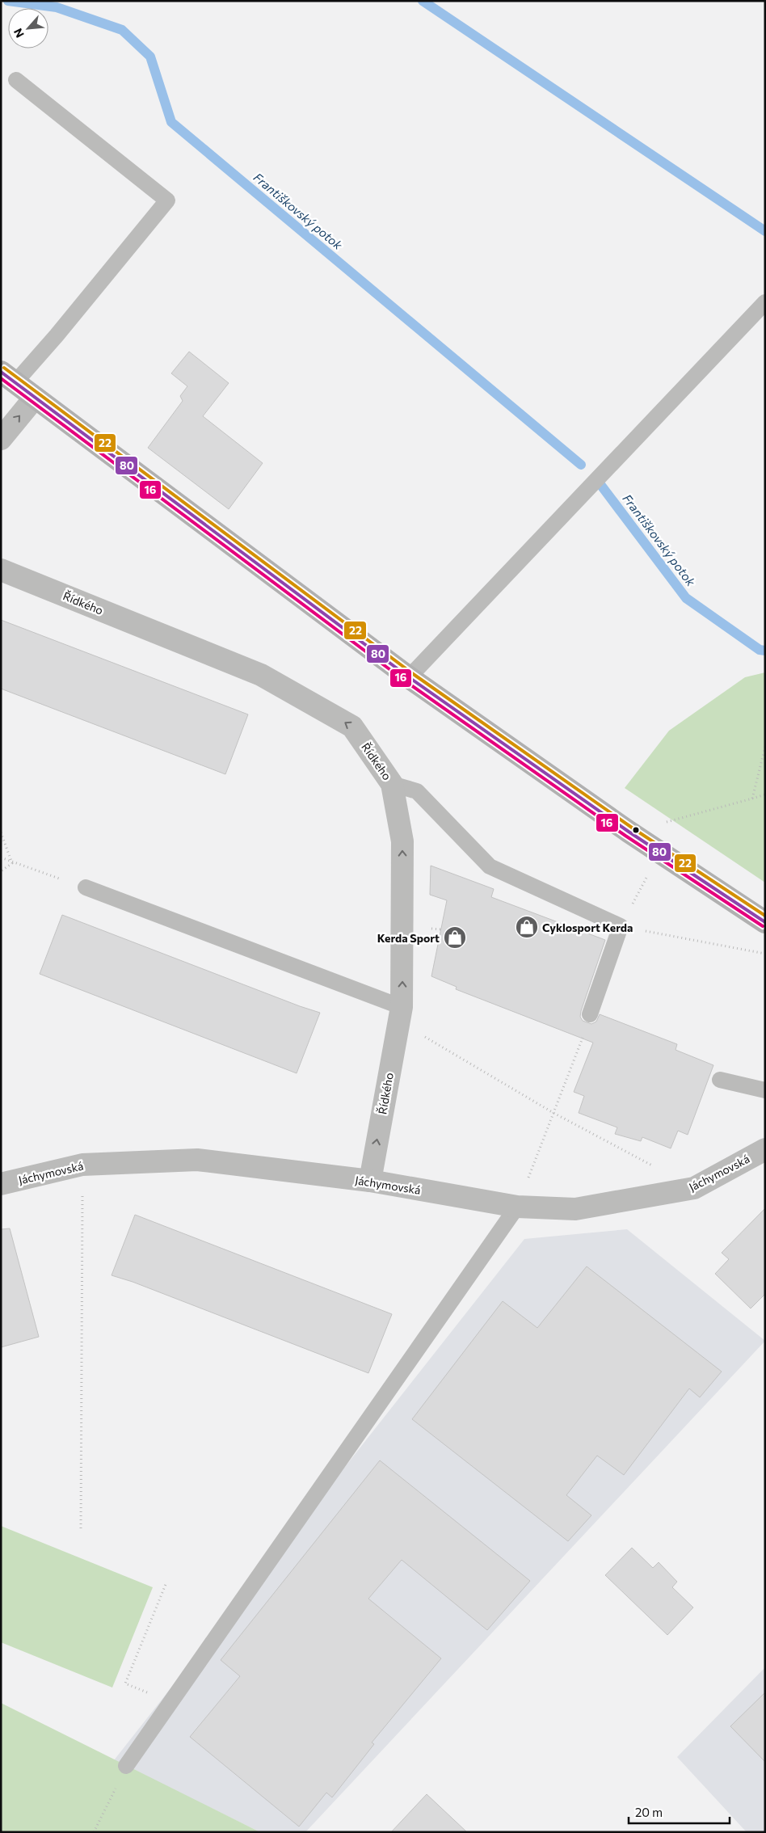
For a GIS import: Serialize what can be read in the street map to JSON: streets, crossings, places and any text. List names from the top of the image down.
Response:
{
  "streets": {
    "street": ["Řídkého", "Jáchymovská"]
  },
  "crossings": [
    ["Řídkého", "Jáchymovská"]
  ],
  "water": ["Františkovský potok"],
  "places": {
    "shop": ["Cyklosport Kerda", "Kerda Sport"]
  },
  "lines": ["transit line 22", "transit line 80", "transit line 16"],
  "scale_bar": "20 m",
  "north": "bottom left"
}
